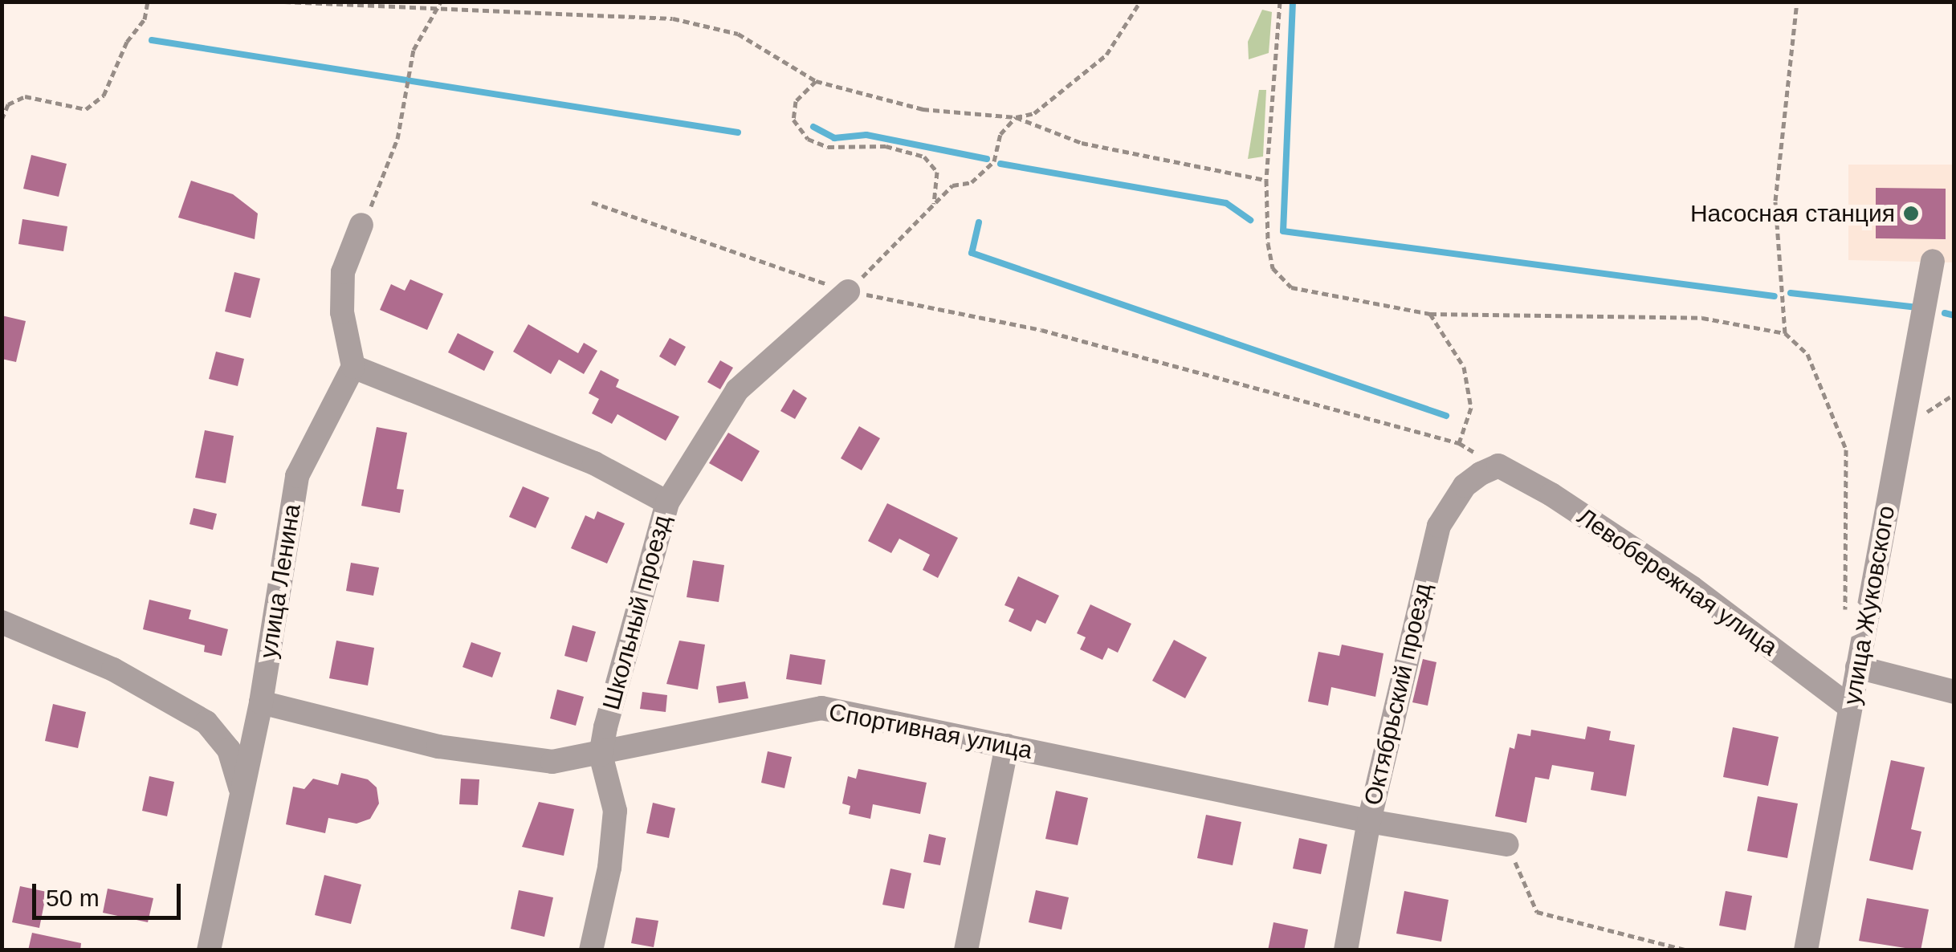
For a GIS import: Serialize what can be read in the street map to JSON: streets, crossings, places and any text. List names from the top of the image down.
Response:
{
  "streets": {
    "street": [
      "улица Ленина",
      "Левобережная улица",
      "улица Жуковского",
      "Школьный проезд",
      "Октябрьский проезд",
      "Спортивная улица"
    ]
  },
  "crossings": [
    ["улица Ленина", "Спортивная улица"],
    ["Левобережная улица", "улица Жуковского"],
    ["Левобережная улица", "Октябрьский проезд"],
    ["Школьный проезд", "Спортивная улица"],
    ["Октябрьский проезд", "Спортивная улица"]
  ],
  "places": ["Насосная станция"],
  "scale_bar": "50 m"
}
